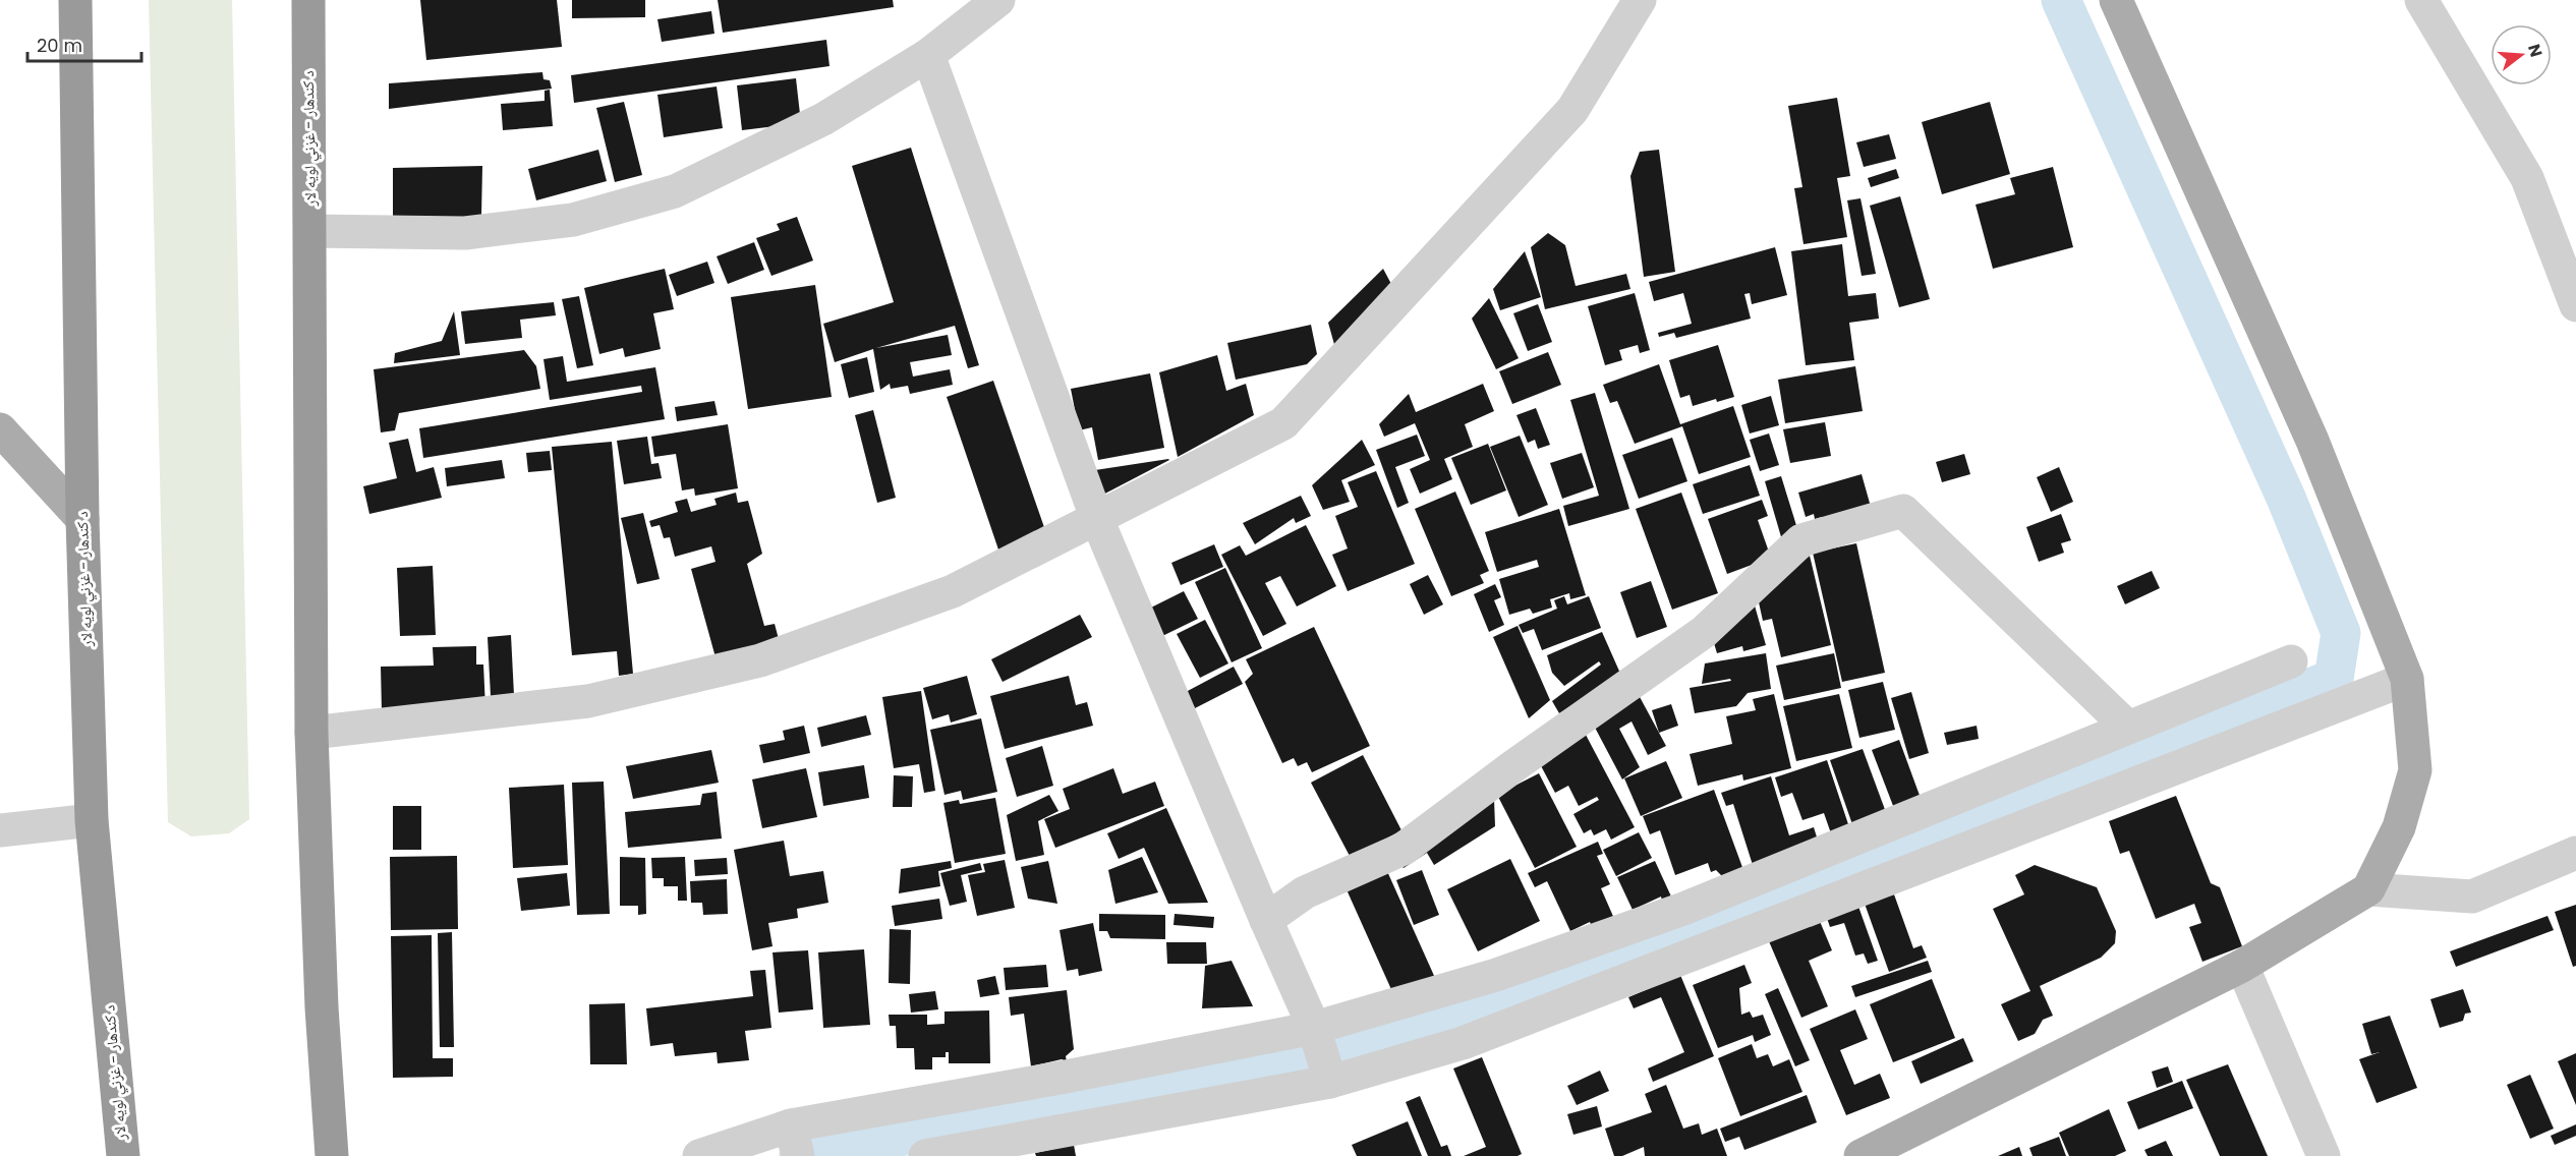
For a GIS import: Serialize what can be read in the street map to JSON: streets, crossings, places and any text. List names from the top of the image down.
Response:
{
  "streets": {
    "highway": ["د کندهار - غزني لويه لار"]
  },
  "scale_bar": "20 m",
  "north": "right"
}
